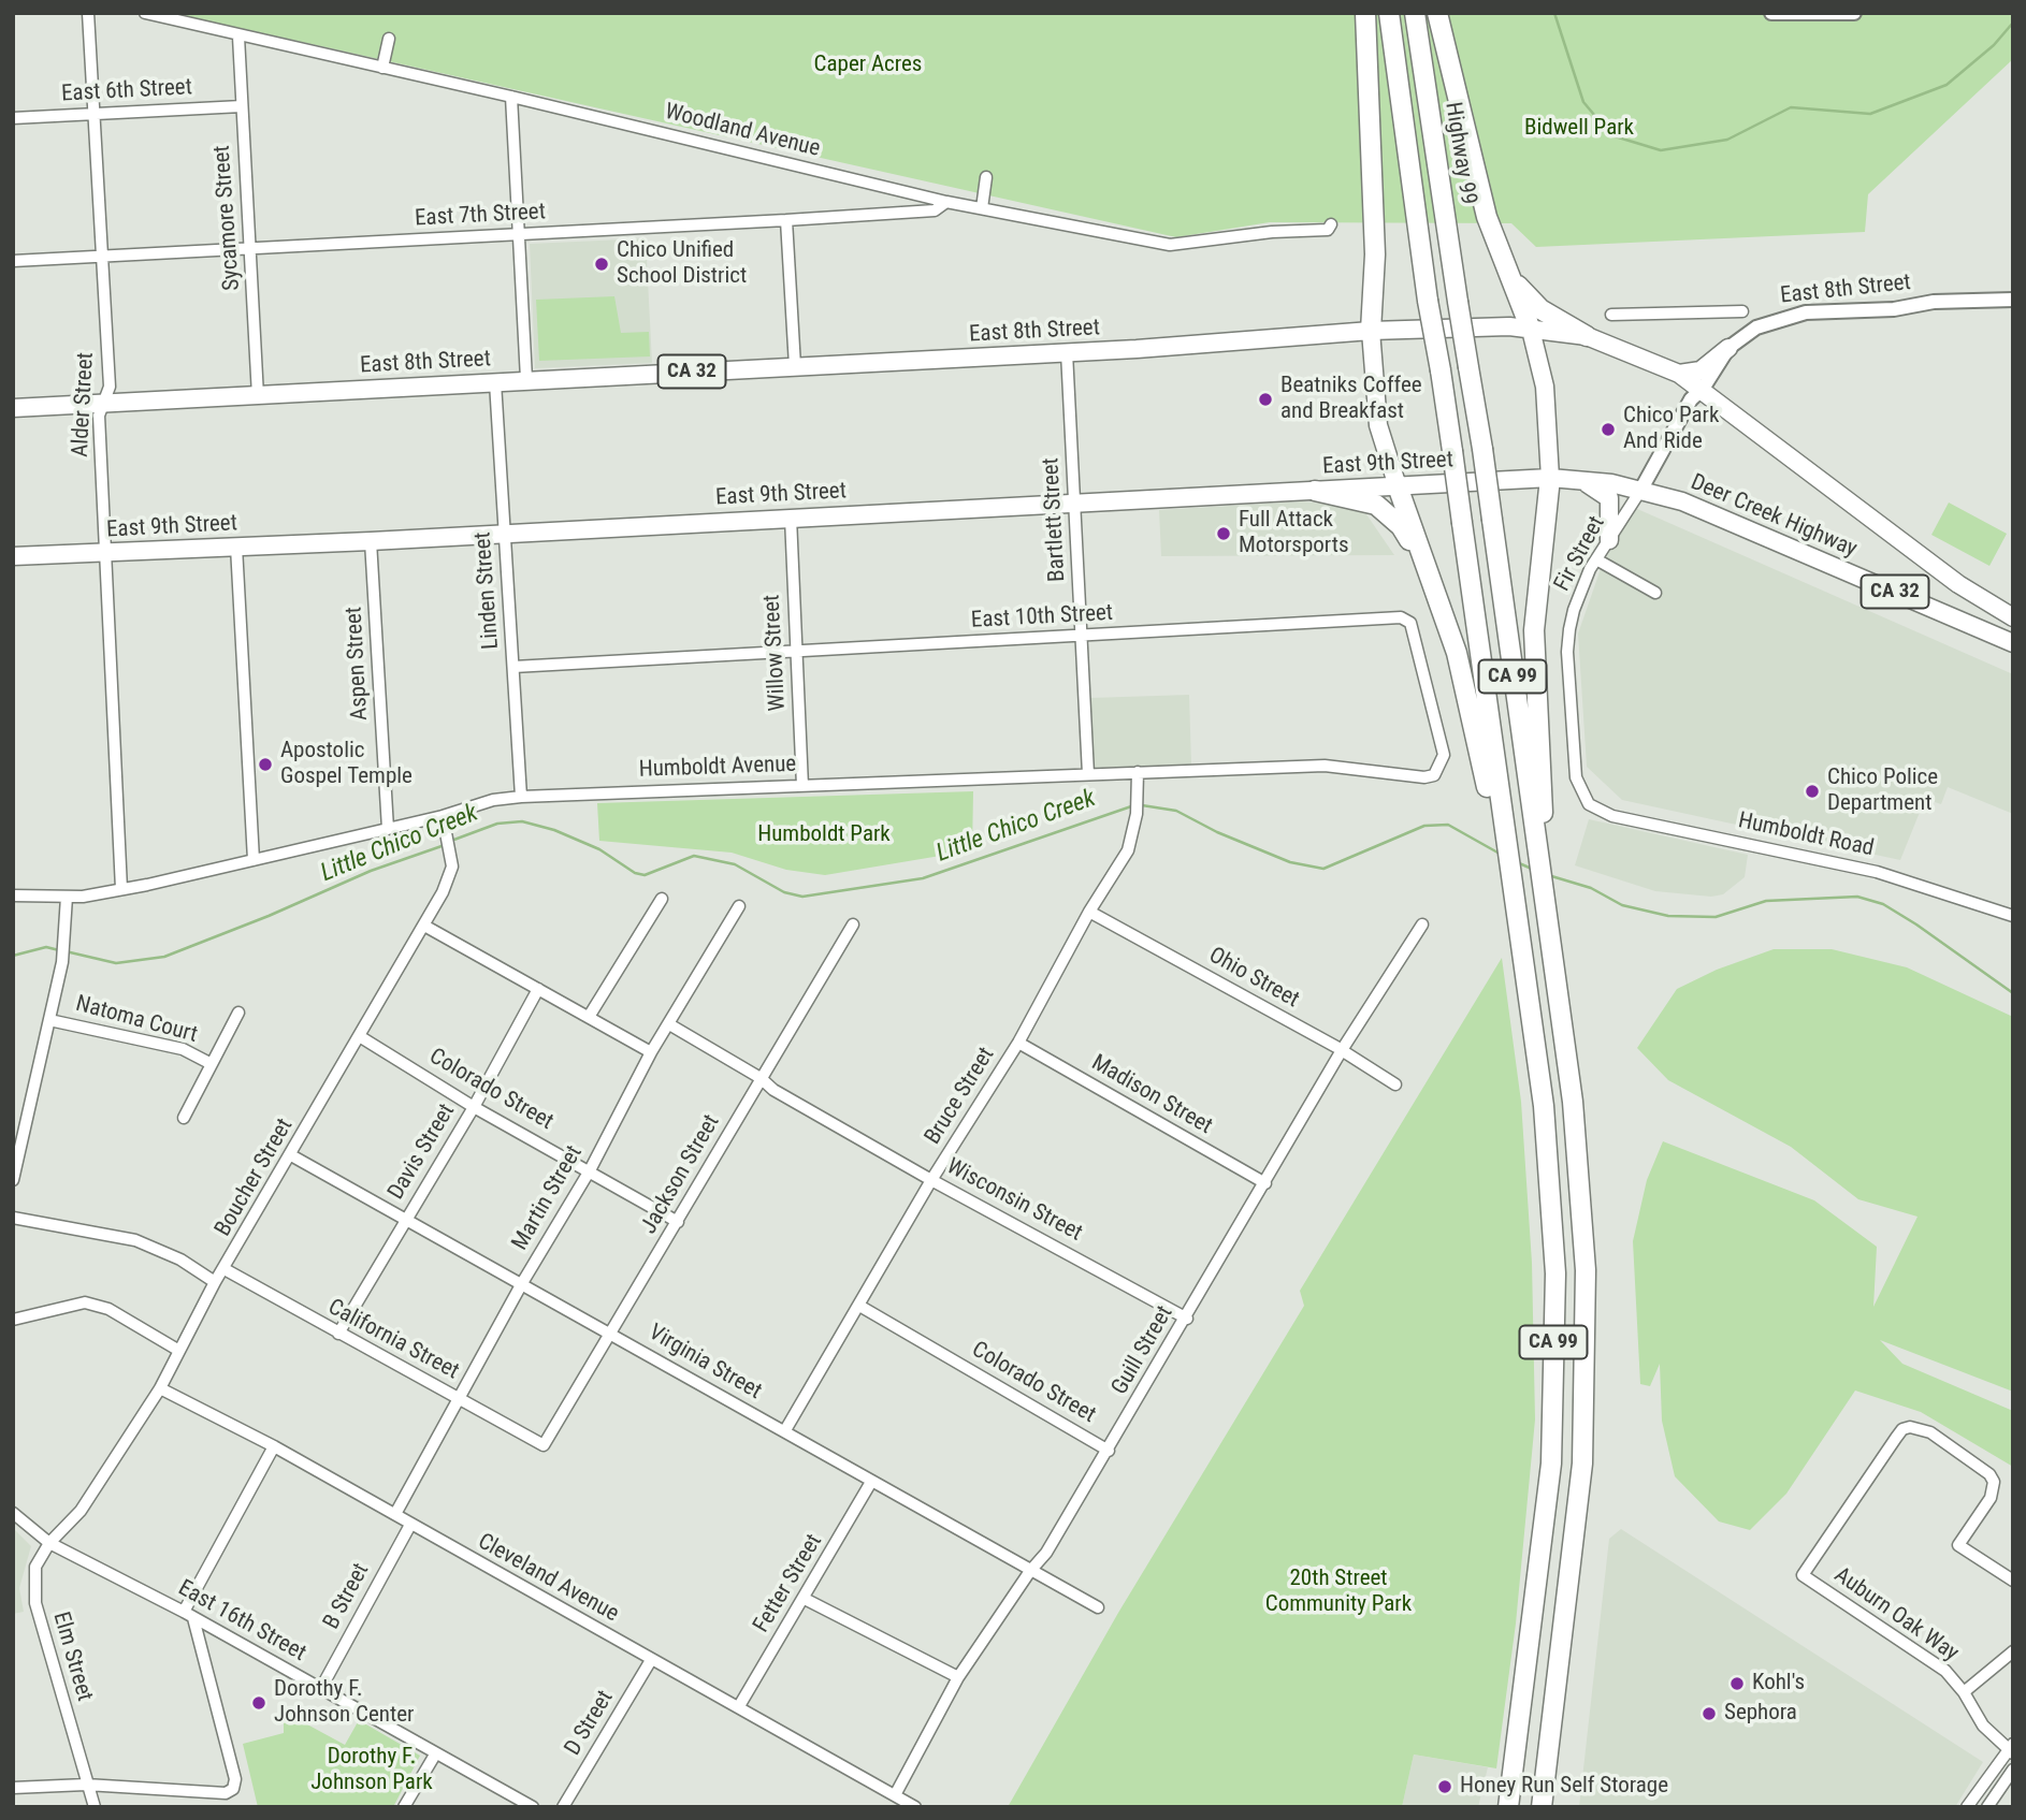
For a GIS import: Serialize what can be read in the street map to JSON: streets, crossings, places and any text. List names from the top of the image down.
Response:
{
  "streets": {
    "highway": ["Highway 99", "CA 99"],
    "main road": [
      "East 8th Street",
      "CA 32",
      "East 9th Street",
      "Deer Creek Highway"
    ],
    "street": [
      "East 6th Street",
      "Woodland Avenue",
      "East 7th Street",
      "Sycamore Street",
      "Alder Street",
      "Bartlett Street",
      "Fir Street",
      "Linden Street",
      "East 10th Street",
      "Willow Street",
      "Aspen Street",
      "Humboldt Avenue",
      "Humboldt Road",
      "Ohio Street",
      "Natoma Court",
      "Colorado Street",
      "Madison Street",
      "Bruce Street",
      "Davis Street",
      "Jackson Street",
      "Boucher Street",
      "Martin Street",
      "Wisconsin Street",
      "California Street",
      "Guill Street",
      "Virginia Street",
      "Cleveland Avenue",
      "Fetter Street",
      "B Street",
      "Auburn Oak Way",
      "East 16th Street",
      "Elm Street",
      "D Street"
    ]
  },
  "crossings": [
    ["East 6th Street", "Sycamore Street"],
    ["East 6th Street", "Alder Street"],
    ["Woodland Avenue", "East 7th Street"],
    ["Woodland Avenue", "Sycamore Street"],
    ["Highway 99", "CA 99"],
    ["East 7th Street", "Sycamore Street"],
    ["East 7th Street", "Alder Street"],
    ["Sycamore Street", "East 8th Street"],
    ["East 8th Street", "Alder Street"],
    ["East 8th Street", "Deer Creek Highway"],
    ["East 8th Street", "Bartlett Street"],
    ["East 8th Street", "Fir Street"],
    ["East 8th Street", "Linden Street"],
    ["Alder Street", "East 9th Street"],
    ["Alder Street", "Humboldt Avenue"],
    ["East 9th Street", "Deer Creek Highway"],
    ["East 9th Street", "Bartlett Street"],
    ["East 9th Street", "Linden Street"],
    ["East 9th Street", "Willow Street"],
    ["East 9th Street", "Aspen Street"],
    ["Deer Creek Highway", "Fir Street"],
    ["Bartlett Street", "East 10th Street"],
    ["Bartlett Street", "Humboldt Avenue"],
    ["Fir Street", "Humboldt Road"],
    ["Linden Street", "East 10th Street"],
    ["Linden Street", "Humboldt Avenue"],
    ["East 10th Street", "Willow Street"],
    ["East 10th Street", "Humboldt Avenue"],
    ["Willow Street", "Humboldt Avenue"],
    ["Aspen Street", "Humboldt Avenue"],
    ["Humboldt Avenue", "Bruce Street"],
    ["Humboldt Avenue", "Boucher Street"],
    ["Ohio Street", "Bruce Street"],
    ["Ohio Street", "Guill Street"],
    ["Colorado Street", "Bruce Street"],
    ["Colorado Street", "Davis Street"],
    ["Colorado Street", "Jackson Street"],
    ["Colorado Street", "Boucher Street"],
    ["Colorado Street", "Martin Street"],
    ["Colorado Street", "Guill Street"],
    ["Madison Street", "Bruce Street"],
    ["Madison Street", "Guill Street"],
    ["Bruce Street", "Wisconsin Street"],
    ["Bruce Street", "Virginia Street"],
    ["Davis Street", "California Street"],
    ["Davis Street", "Virginia Street"],
    ["Jackson Street", "Wisconsin Street"],
    ["Jackson Street", "California Street"],
    ["Jackson Street", "Virginia Street"],
    ["Boucher Street", "California Street"],
    ["Boucher Street", "Virginia Street"],
    ["Boucher Street", "Cleveland Avenue"],
    ["Boucher Street", "East 16th Street"],
    ["Boucher Street", "Elm Street"],
    ["Martin Street", "Wisconsin Street"],
    ["Martin Street", "California Street"],
    ["Martin Street", "Virginia Street"],
    ["Martin Street", "Cleveland Avenue"],
    ["Wisconsin Street", "Guill Street"],
    ["Guill Street", "Virginia Street"],
    ["Guill Street", "Cleveland Avenue"],
    ["Virginia Street", "Fetter Street"],
    ["Cleveland Avenue", "Fetter Street"],
    ["Cleveland Avenue", "B Street"],
    ["Cleveland Avenue", "D Street"],
    ["B Street", "East 16th Street"],
    ["East 16th Street", "Elm Street"]
  ],
  "water": ["Little Chico Creek"],
  "parks": [
    "Caper Acres",
    "Bidwell Park",
    "Humboldt Park",
    "20th Street Community Park",
    "Dorothy F. Johnson Park"
  ],
  "places": [
    "Chico Unified School District",
    "Beatniks Coffee and Breakfast",
    "Chico Park And Ride",
    "Full Attack Motorsports",
    "Apostolic Gospel Temple",
    "Chico Police Department",
    "Kohl's",
    "Dorothy F. Johnson Center",
    "Sephora",
    "Honey Run Self Storage"
  ]
}
